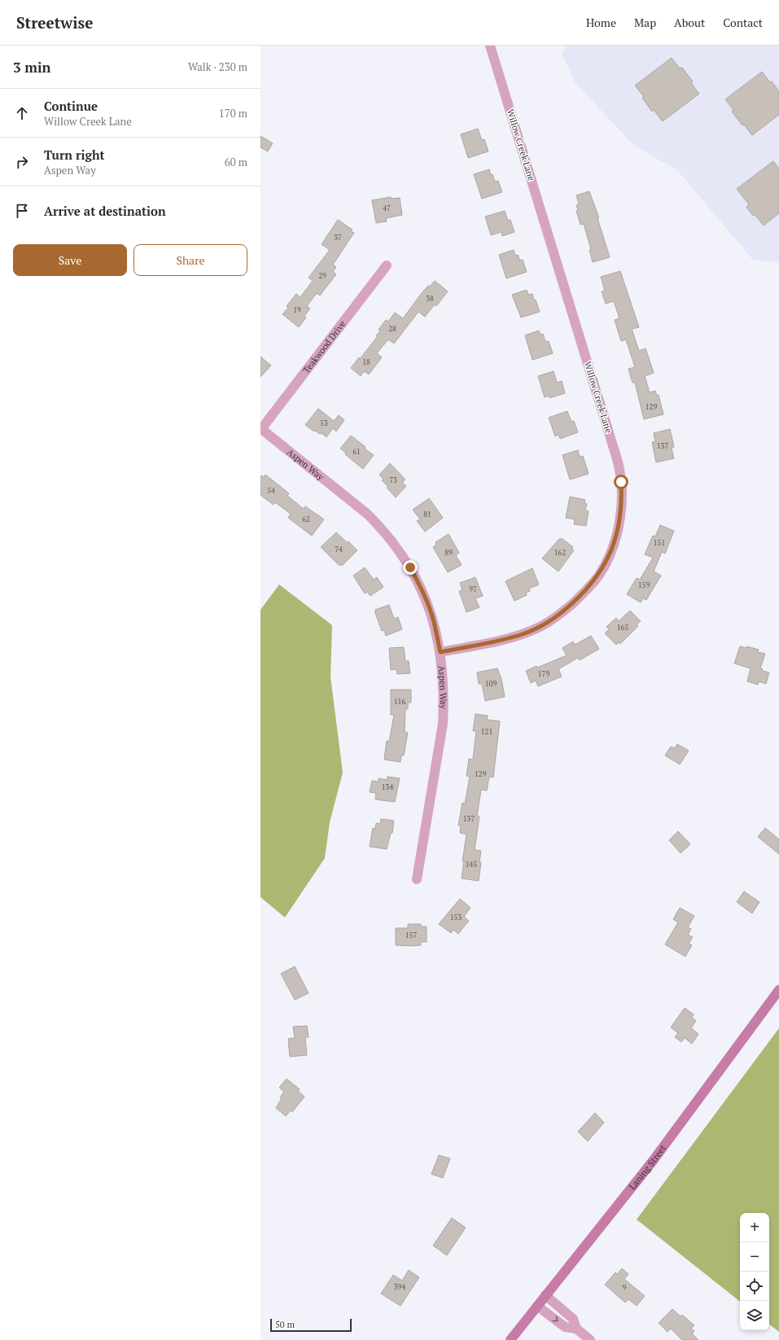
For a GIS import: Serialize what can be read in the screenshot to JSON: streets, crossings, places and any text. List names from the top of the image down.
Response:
{
  "streets": {
    "street": [
      "Willow Creek Lane",
      "Teakwood Drive",
      "Aspen Way",
      "Laning Street"
    ]
  },
  "crossings": [
    ["Willow Creek Lane", "Aspen Way"],
    ["Teakwood Drive", "Aspen Way"]
  ],
  "house_numbers": [
    "47",
    "37",
    "29",
    "38",
    "19",
    "28",
    "18",
    "129",
    "53",
    "137",
    "61",
    "73",
    "54",
    "81",
    "62",
    "151",
    "74",
    "89",
    "162",
    "159",
    "97",
    "165",
    "179",
    "109",
    "116",
    "121",
    "129",
    "134",
    "137",
    "145",
    "153",
    "157",
    "394",
    "9"
  ],
  "scale_bar": "50 m",
  "page": {
    "header": "Streetwise",
    "nav": [
      "Home",
      "Map",
      "About",
      "Contact"
    ],
    "heading": ["3 min", "Walk · 230 m"],
    "list": [
      ["Continue", "Willow Creek Lane", "170 m"],
      ["Turn right", "Aspen Way", "60 m"],
      "Arrive at destination"
    ],
    "buttons": ["Save", "Share"],
    "map_buttons": ["+", "−"],
    "scale": "50 m"
  }
}
